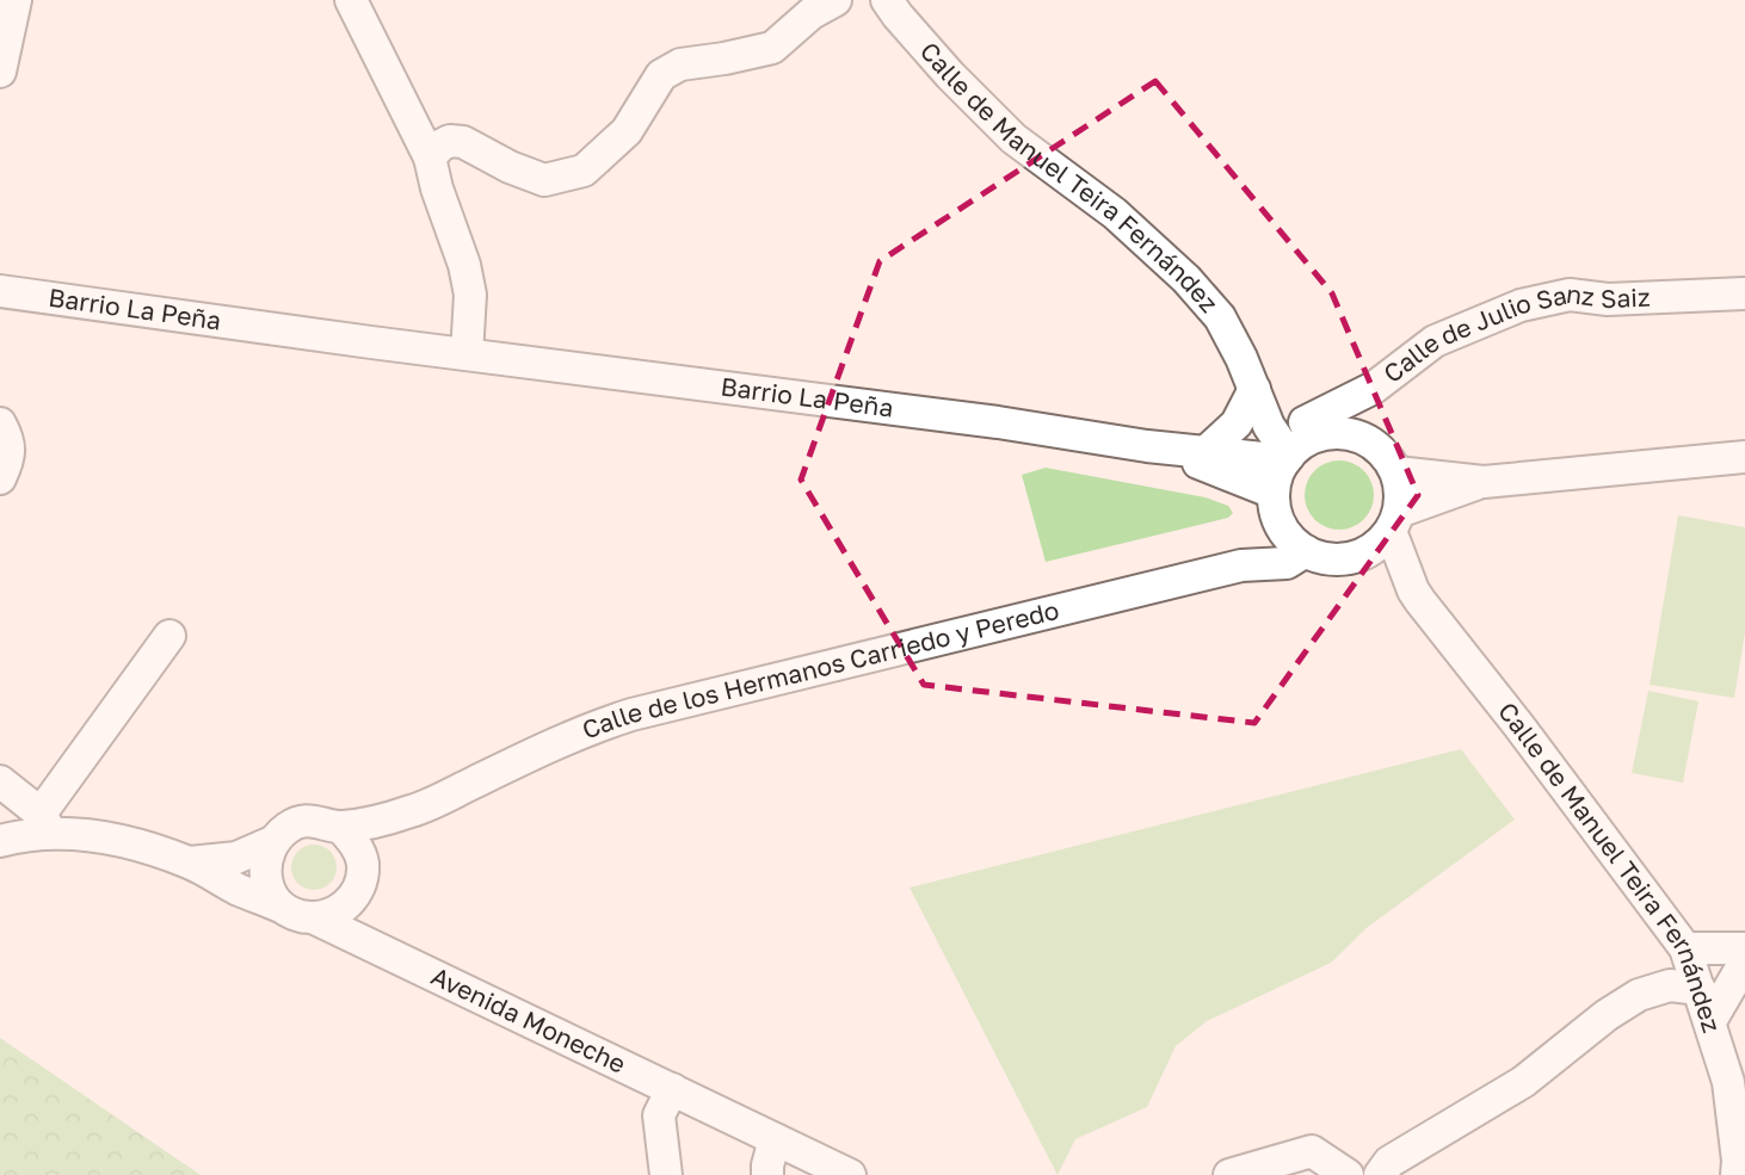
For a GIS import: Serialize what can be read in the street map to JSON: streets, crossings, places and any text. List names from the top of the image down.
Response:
{
  "streets": {
    "street": [
      "Calle de Manuel Teira Fernández",
      "Barrio La Peña",
      "Calle de Julio Sanz Saiz",
      "Calle de los Hermanos Carriedo y Peredo",
      "Avenida Moneche"
    ]
  },
  "crossings": [
    ["Calle de Manuel Teira Fernández", "Barrio La Peña"],
    ["Calle de Manuel Teira Fernández", "Calle de Julio Sanz Saiz"],
    ["Calle de Manuel Teira Fernández", "Calle de los Hermanos Carriedo y Peredo"],
    ["Barrio La Peña", "Calle de Julio Sanz Saiz"],
    ["Barrio La Peña", "Calle de los Hermanos Carriedo y Peredo"],
    ["Calle de Julio Sanz Saiz", "Calle de los Hermanos Carriedo y Peredo"],
    ["Calle de los Hermanos Carriedo y Peredo", "Avenida Moneche"]
  ]
}
